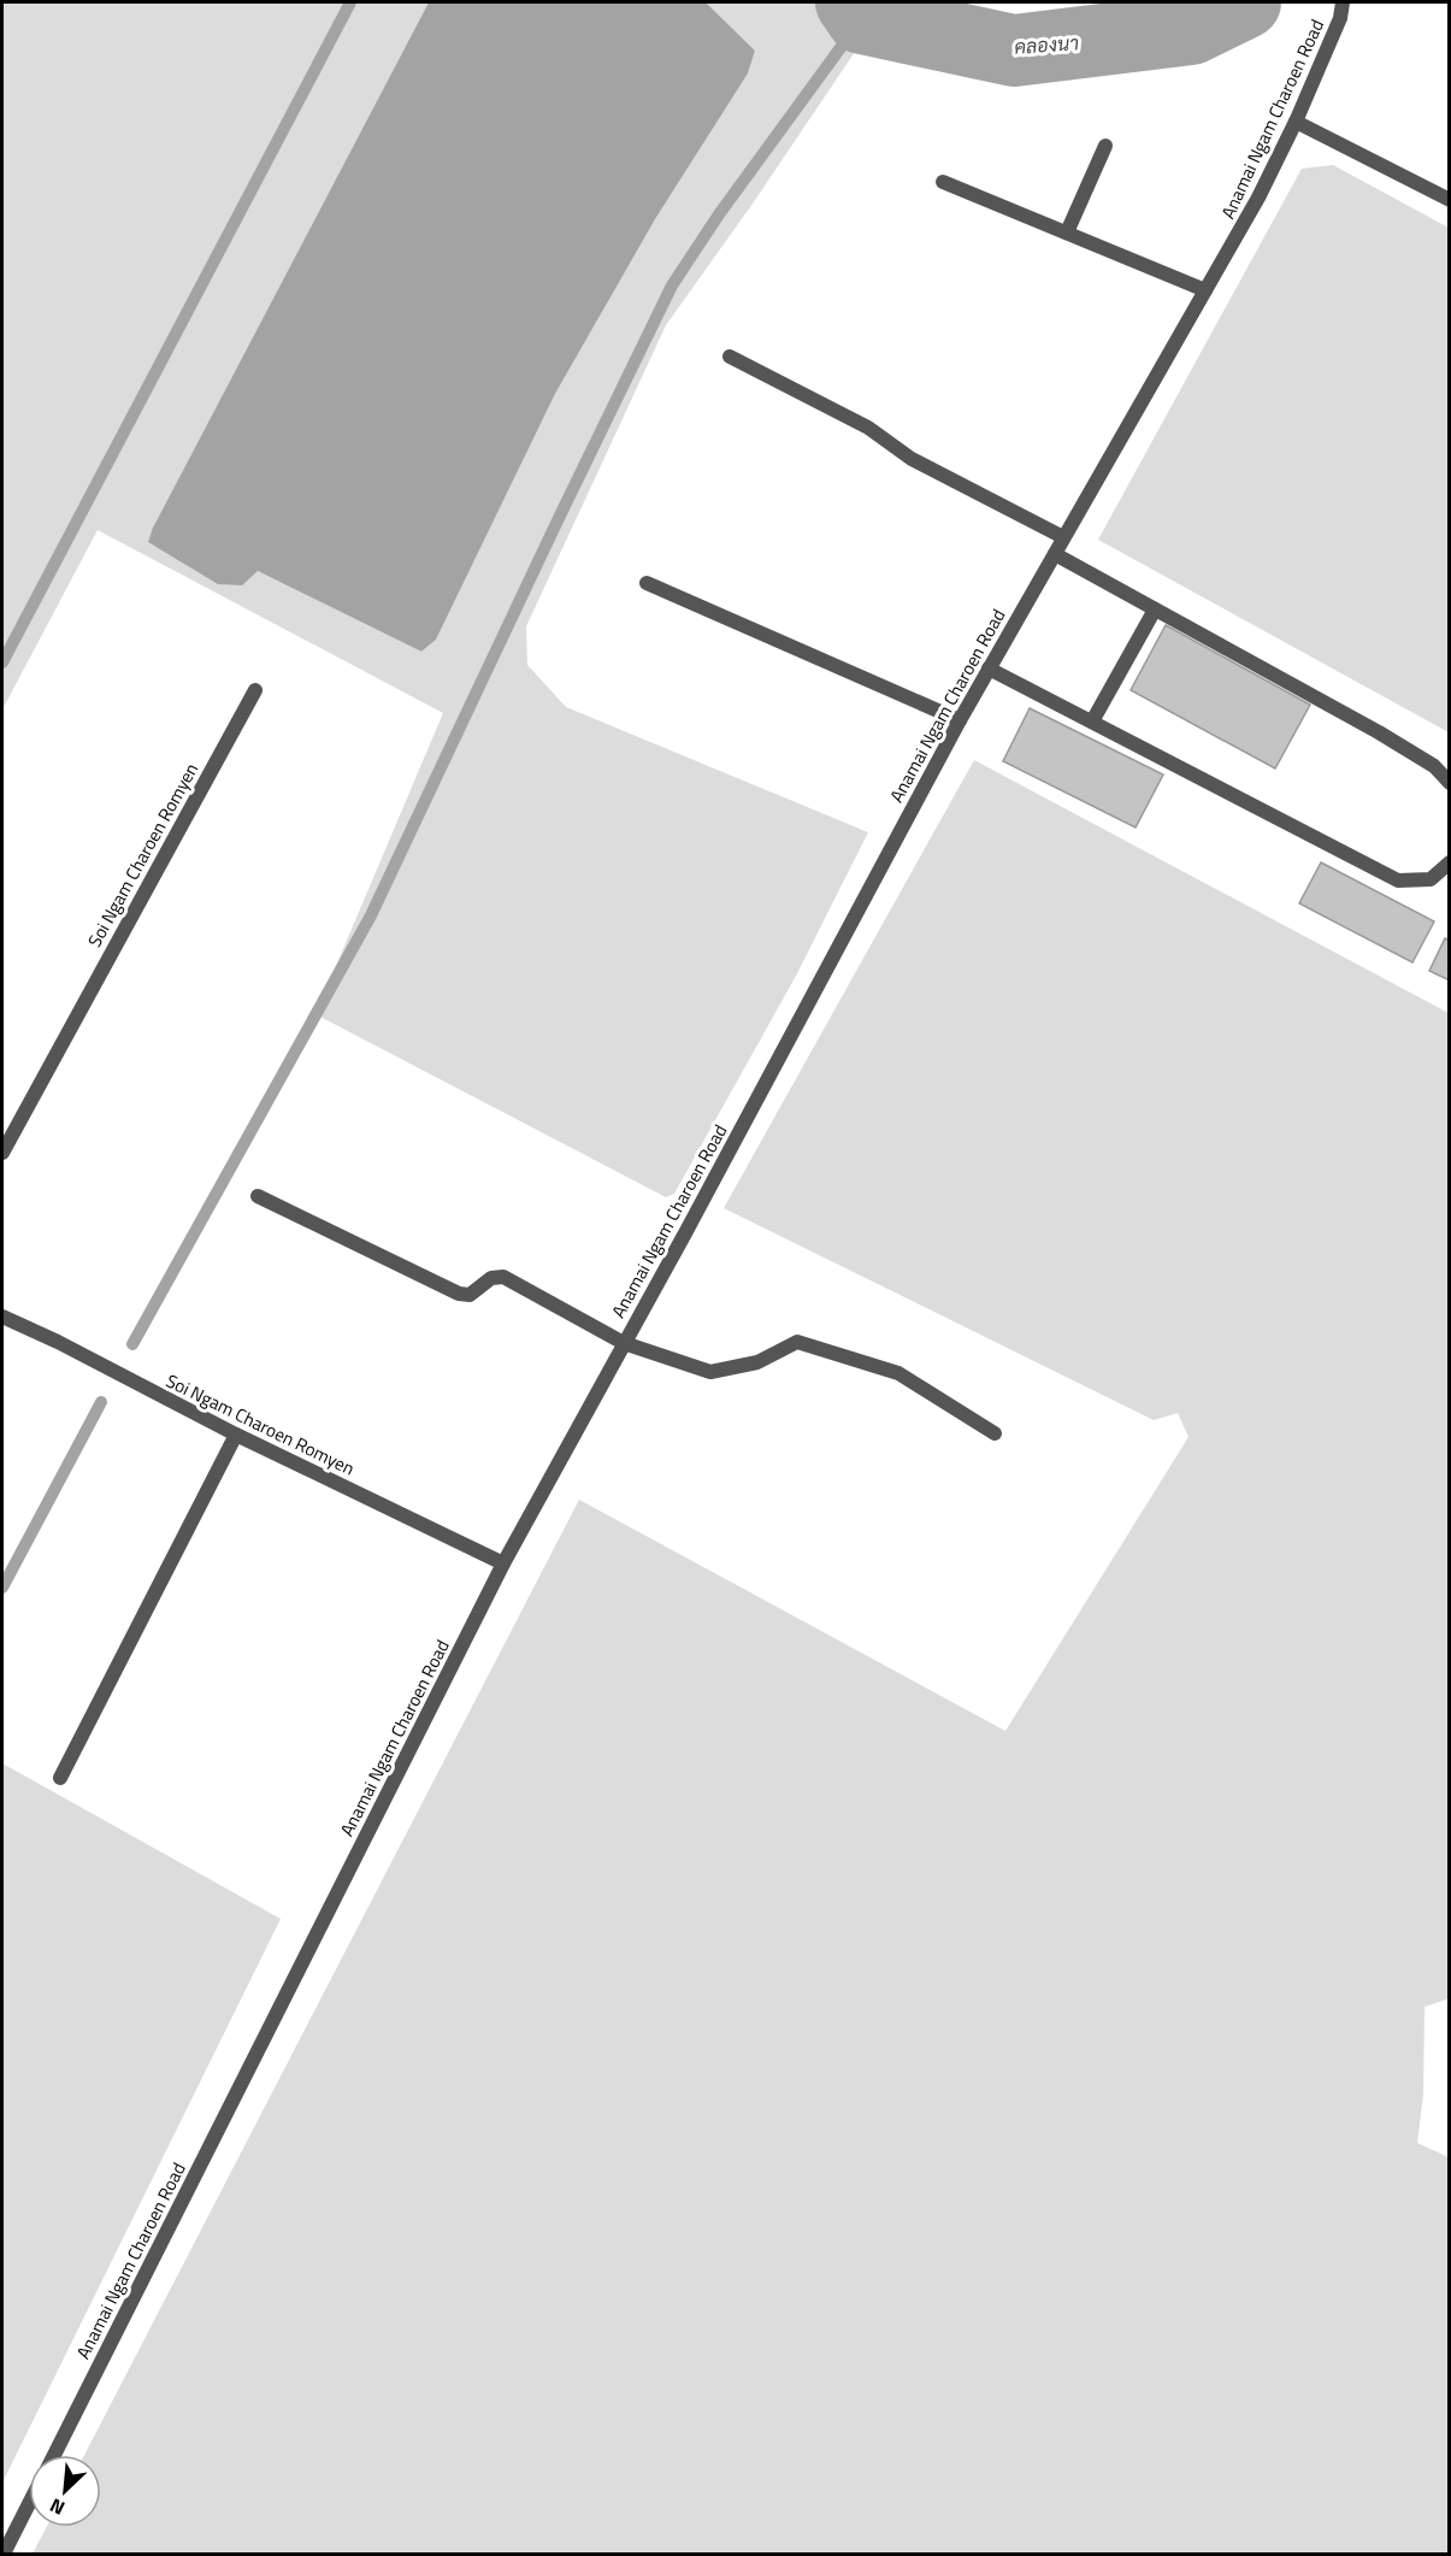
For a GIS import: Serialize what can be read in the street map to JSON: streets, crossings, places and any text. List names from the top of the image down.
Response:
{
  "streets": {
    "street": ["Anamai Ngam Charoen Road", "Soi Ngam Charoen Romyen"]
  },
  "crossings": [
    ["Anamai Ngam Charoen Road", "Soi Ngam Charoen Romyen"]
  ],
  "water": ["คลองนา"],
  "north": "bottom left"
}
